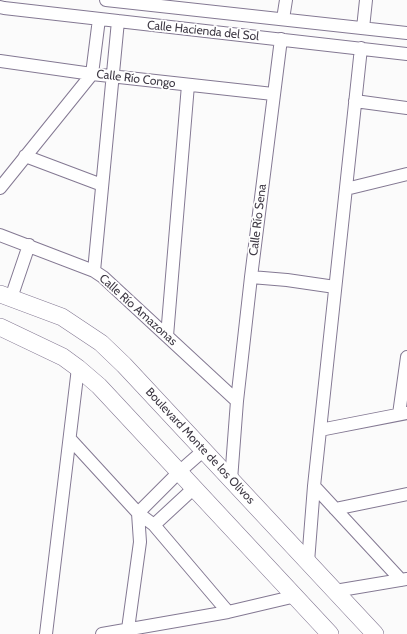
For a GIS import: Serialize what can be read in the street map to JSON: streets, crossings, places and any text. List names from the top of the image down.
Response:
{
  "streets": {
    "street": [
      "Calle Hacienda del Sol",
      "Calle Río Congo",
      "Calle Río Sena",
      "Calle Río Amazonas",
      "Boulevard Monte de los Olivos"
    ]
  },
  "crossings": [
    ["Calle Hacienda del Sol", "Calle Río Sena"],
    ["Calle Río Congo", "Calle Río Sena"],
    ["Calle Río Sena", "Calle Río Amazonas"],
    ["Calle Río Sena", "Boulevard Monte de los Olivos"]
  ]
}
